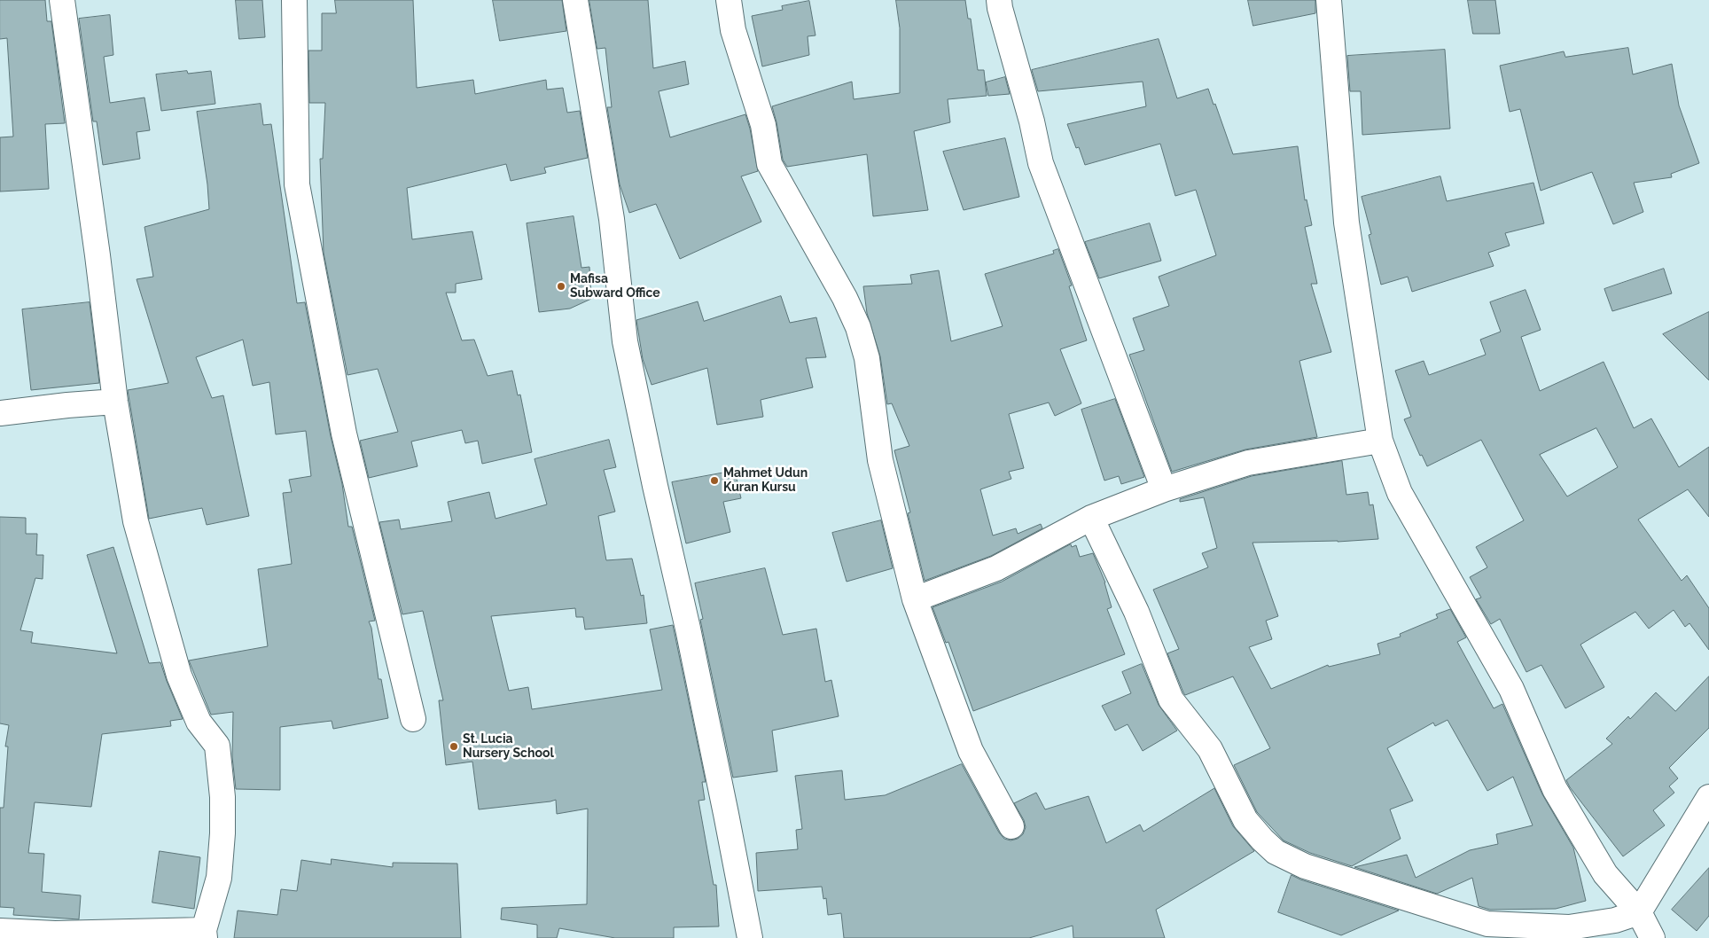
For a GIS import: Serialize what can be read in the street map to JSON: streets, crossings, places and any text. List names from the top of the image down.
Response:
{
  "places": ["Mafisa Subward Office", "Mahmet Udun Kuran Kursu", "St. Lucia Nursery School"]
}
